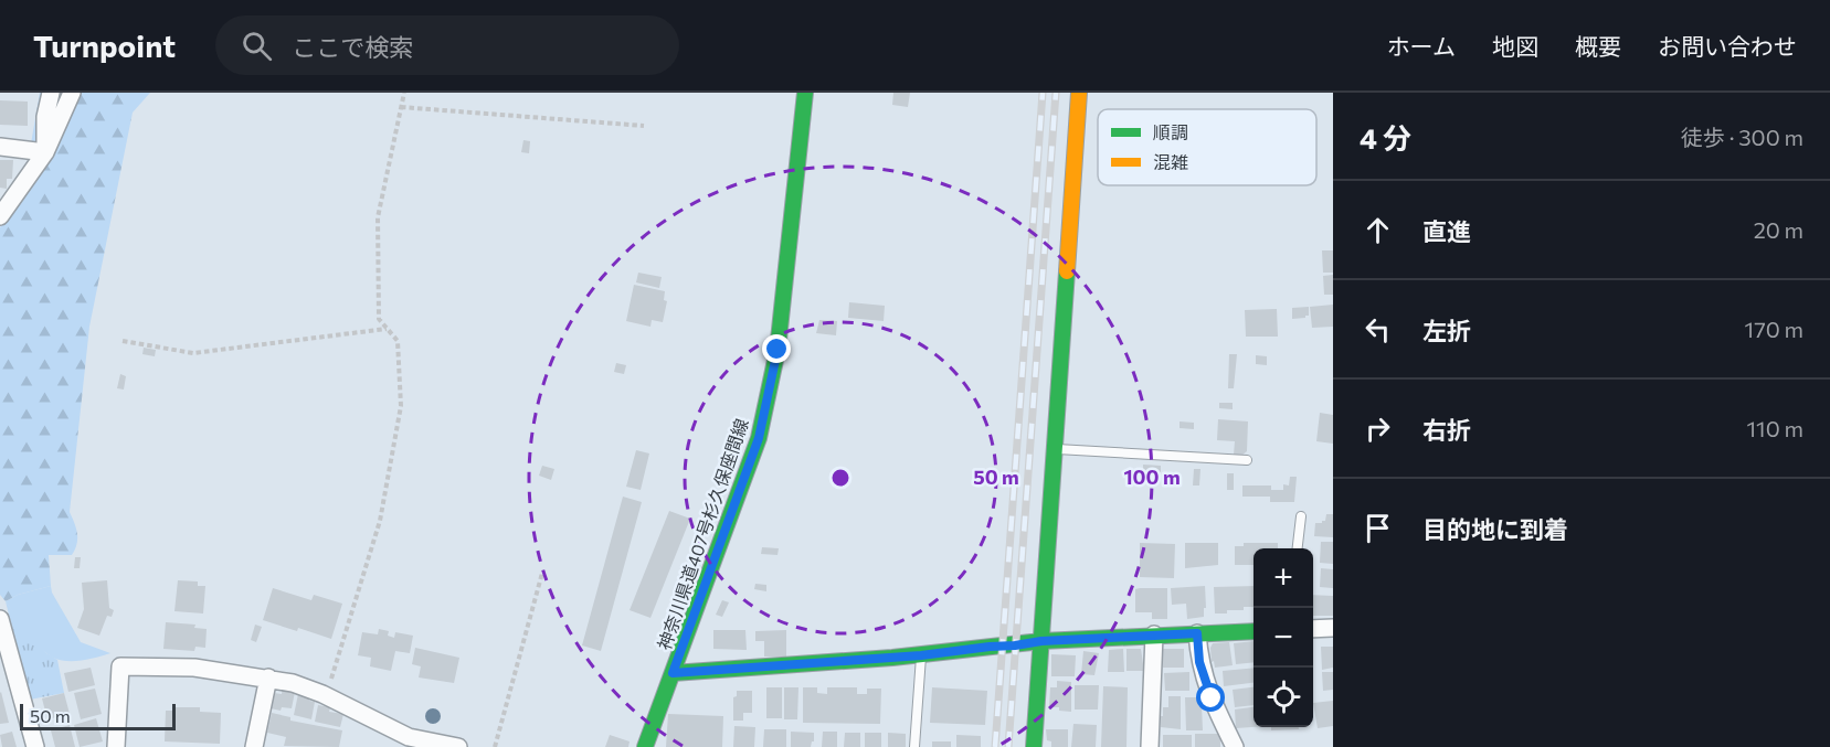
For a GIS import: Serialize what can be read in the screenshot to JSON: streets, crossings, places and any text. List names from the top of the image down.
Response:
{
  "streets": {
    "street": ["神奈川県道407号杉久保座間線"]
  },
  "legend": ["順調", "混雑"],
  "scale_bar": "50 m",
  "page": {
    "header": "Turnpoint",
    "search": "ここで検索",
    "nav": [
      "ホーム",
      "地図",
      "概要",
      "お問い合わせ"
    ],
    "heading": ["4 分", "徒歩 · 300 m"],
    "list": [
      ["直進", "20 m"],
      ["左折", "170 m"],
      ["右折", "110 m"],
      "目的地に到着"
    ],
    "map_buttons": ["+", "−"],
    "scale": "50 m"
  },
  "rings": ["50 m", "100 m"]
}
